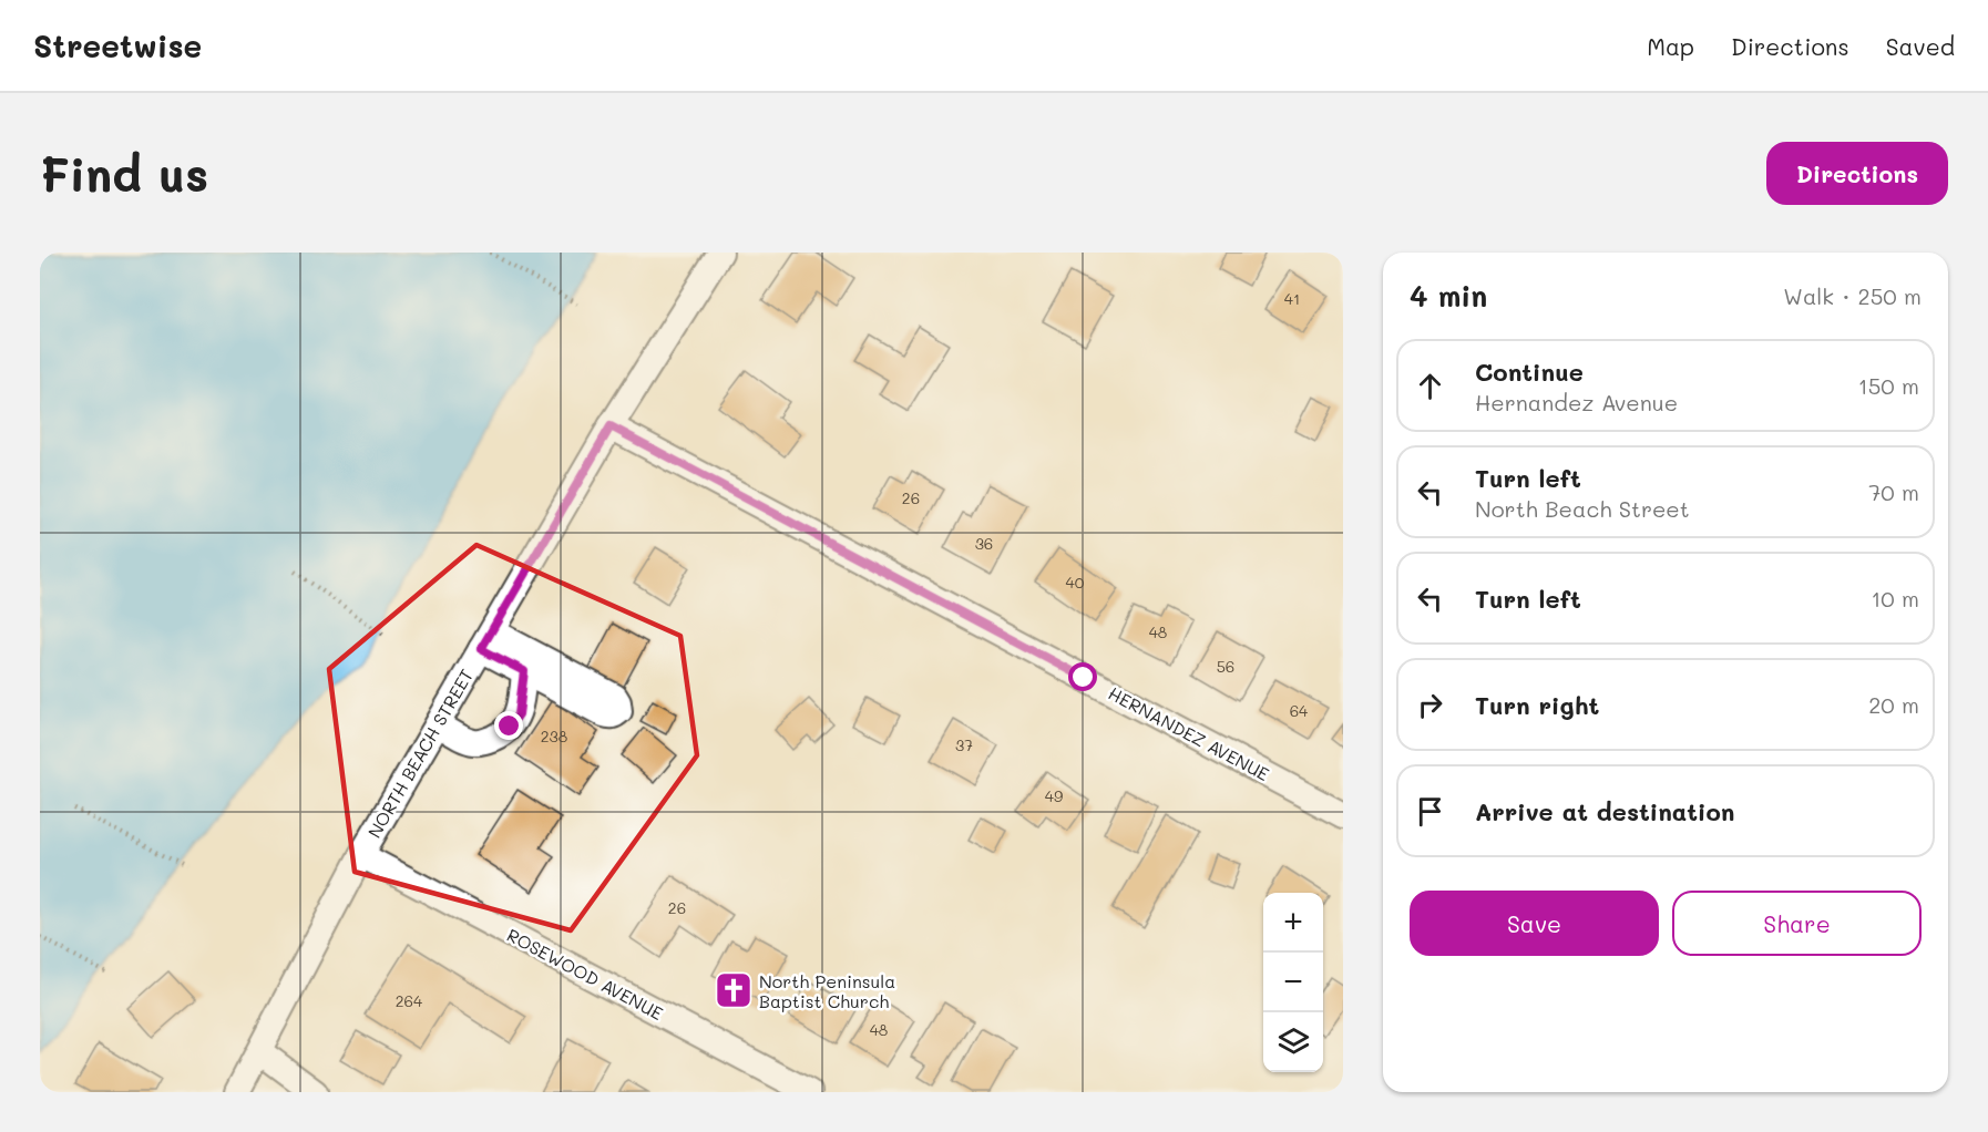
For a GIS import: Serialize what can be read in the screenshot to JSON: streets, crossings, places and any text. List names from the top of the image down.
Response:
{
  "streets": {
    "street": ["HERNANDEZ AVENUE", "NORTH BEACH STREET", "ROSEWOOD AVENUE"]
  },
  "crossings": [
    ["HERNANDEZ AVENUE", "NORTH BEACH STREET"],
    ["NORTH BEACH STREET", "ROSEWOOD AVENUE"]
  ],
  "places": {
    "church": ["North Peninsula Baptist Church"]
  },
  "house_numbers": [
    "41",
    "26",
    "36",
    "40",
    "48",
    "56",
    "64",
    "238",
    "37",
    "49",
    "26",
    "264",
    "48"
  ],
  "page": {
    "header": "Streetwise",
    "nav": ["Map", "Directions", "Saved"],
    "buttons": [
      "Directions",
      ["Save", "Share"]
    ],
    "title": "Find us",
    "heading": ["4 min", "Walk · 250 m"],
    "list": [
      ["Continue", "Hernandez Avenue", "150 m"],
      ["Turn left", "North Beach Street", "70 m"],
      ["Turn left", "10 m"],
      ["Turn right", "20 m"],
      "Arrive at destination"
    ],
    "map_buttons": ["+", "−"]
  }
}
